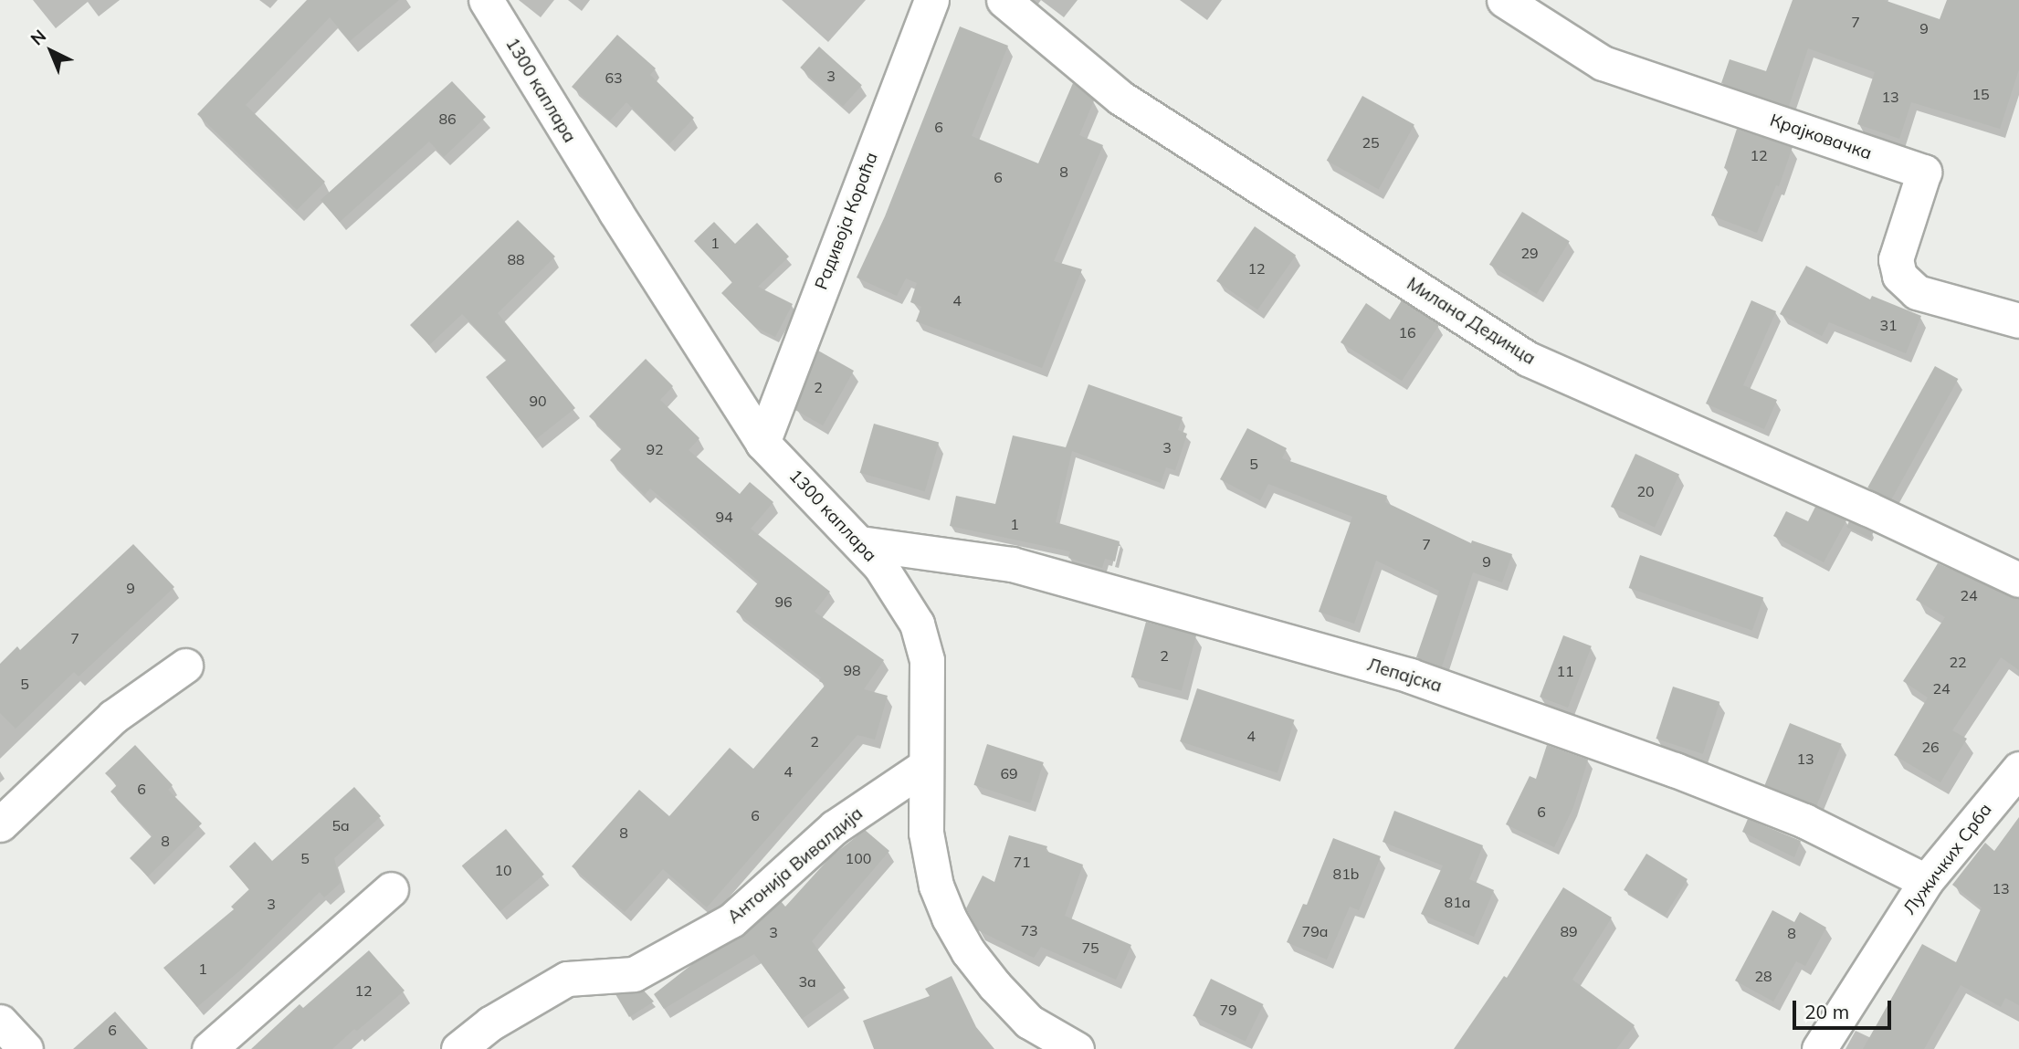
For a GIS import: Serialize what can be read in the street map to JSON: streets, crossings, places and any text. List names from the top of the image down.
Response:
{
  "streets": {
    "street": [
      "1300 каплара",
      "Крајковачка",
      "Радивоја Кораћа",
      "Милана Дединца",
      "Лепајска",
      "Лужичких Срба",
      "Антонија Вивалдија"
    ]
  },
  "crossings": [
    ["1300 каплара", "Радивоја Кораћа"],
    ["1300 каплара", "Лепајска"],
    ["1300 каплара", "Антонија Вивалдија"],
    ["Лепајска", "Лужичких Срба"]
  ],
  "house_numbers": [
    "7",
    "9",
    "3",
    "63",
    "15",
    "13",
    "86",
    "6",
    "25",
    "12",
    "8",
    "6",
    "1",
    "29",
    "88",
    "12",
    "4",
    "31",
    "16",
    "2",
    "90",
    "3",
    "92",
    "5",
    "20",
    "94",
    "1",
    "7",
    "9",
    "9",
    "24",
    "96",
    "7",
    "2",
    "22",
    "98",
    "11",
    "5",
    "24",
    "4",
    "2",
    "26",
    "13",
    "4",
    "69",
    "6",
    "6",
    "6",
    "5a",
    "8",
    "8",
    "5",
    "100",
    "71",
    "10",
    "81b",
    "13",
    "81a",
    "3",
    "73",
    "79a",
    "89",
    "3",
    "8",
    "75",
    "1",
    "28",
    "3a",
    "12",
    "79",
    "6"
  ],
  "scale_bar": "20 m",
  "north": "top left"
}
